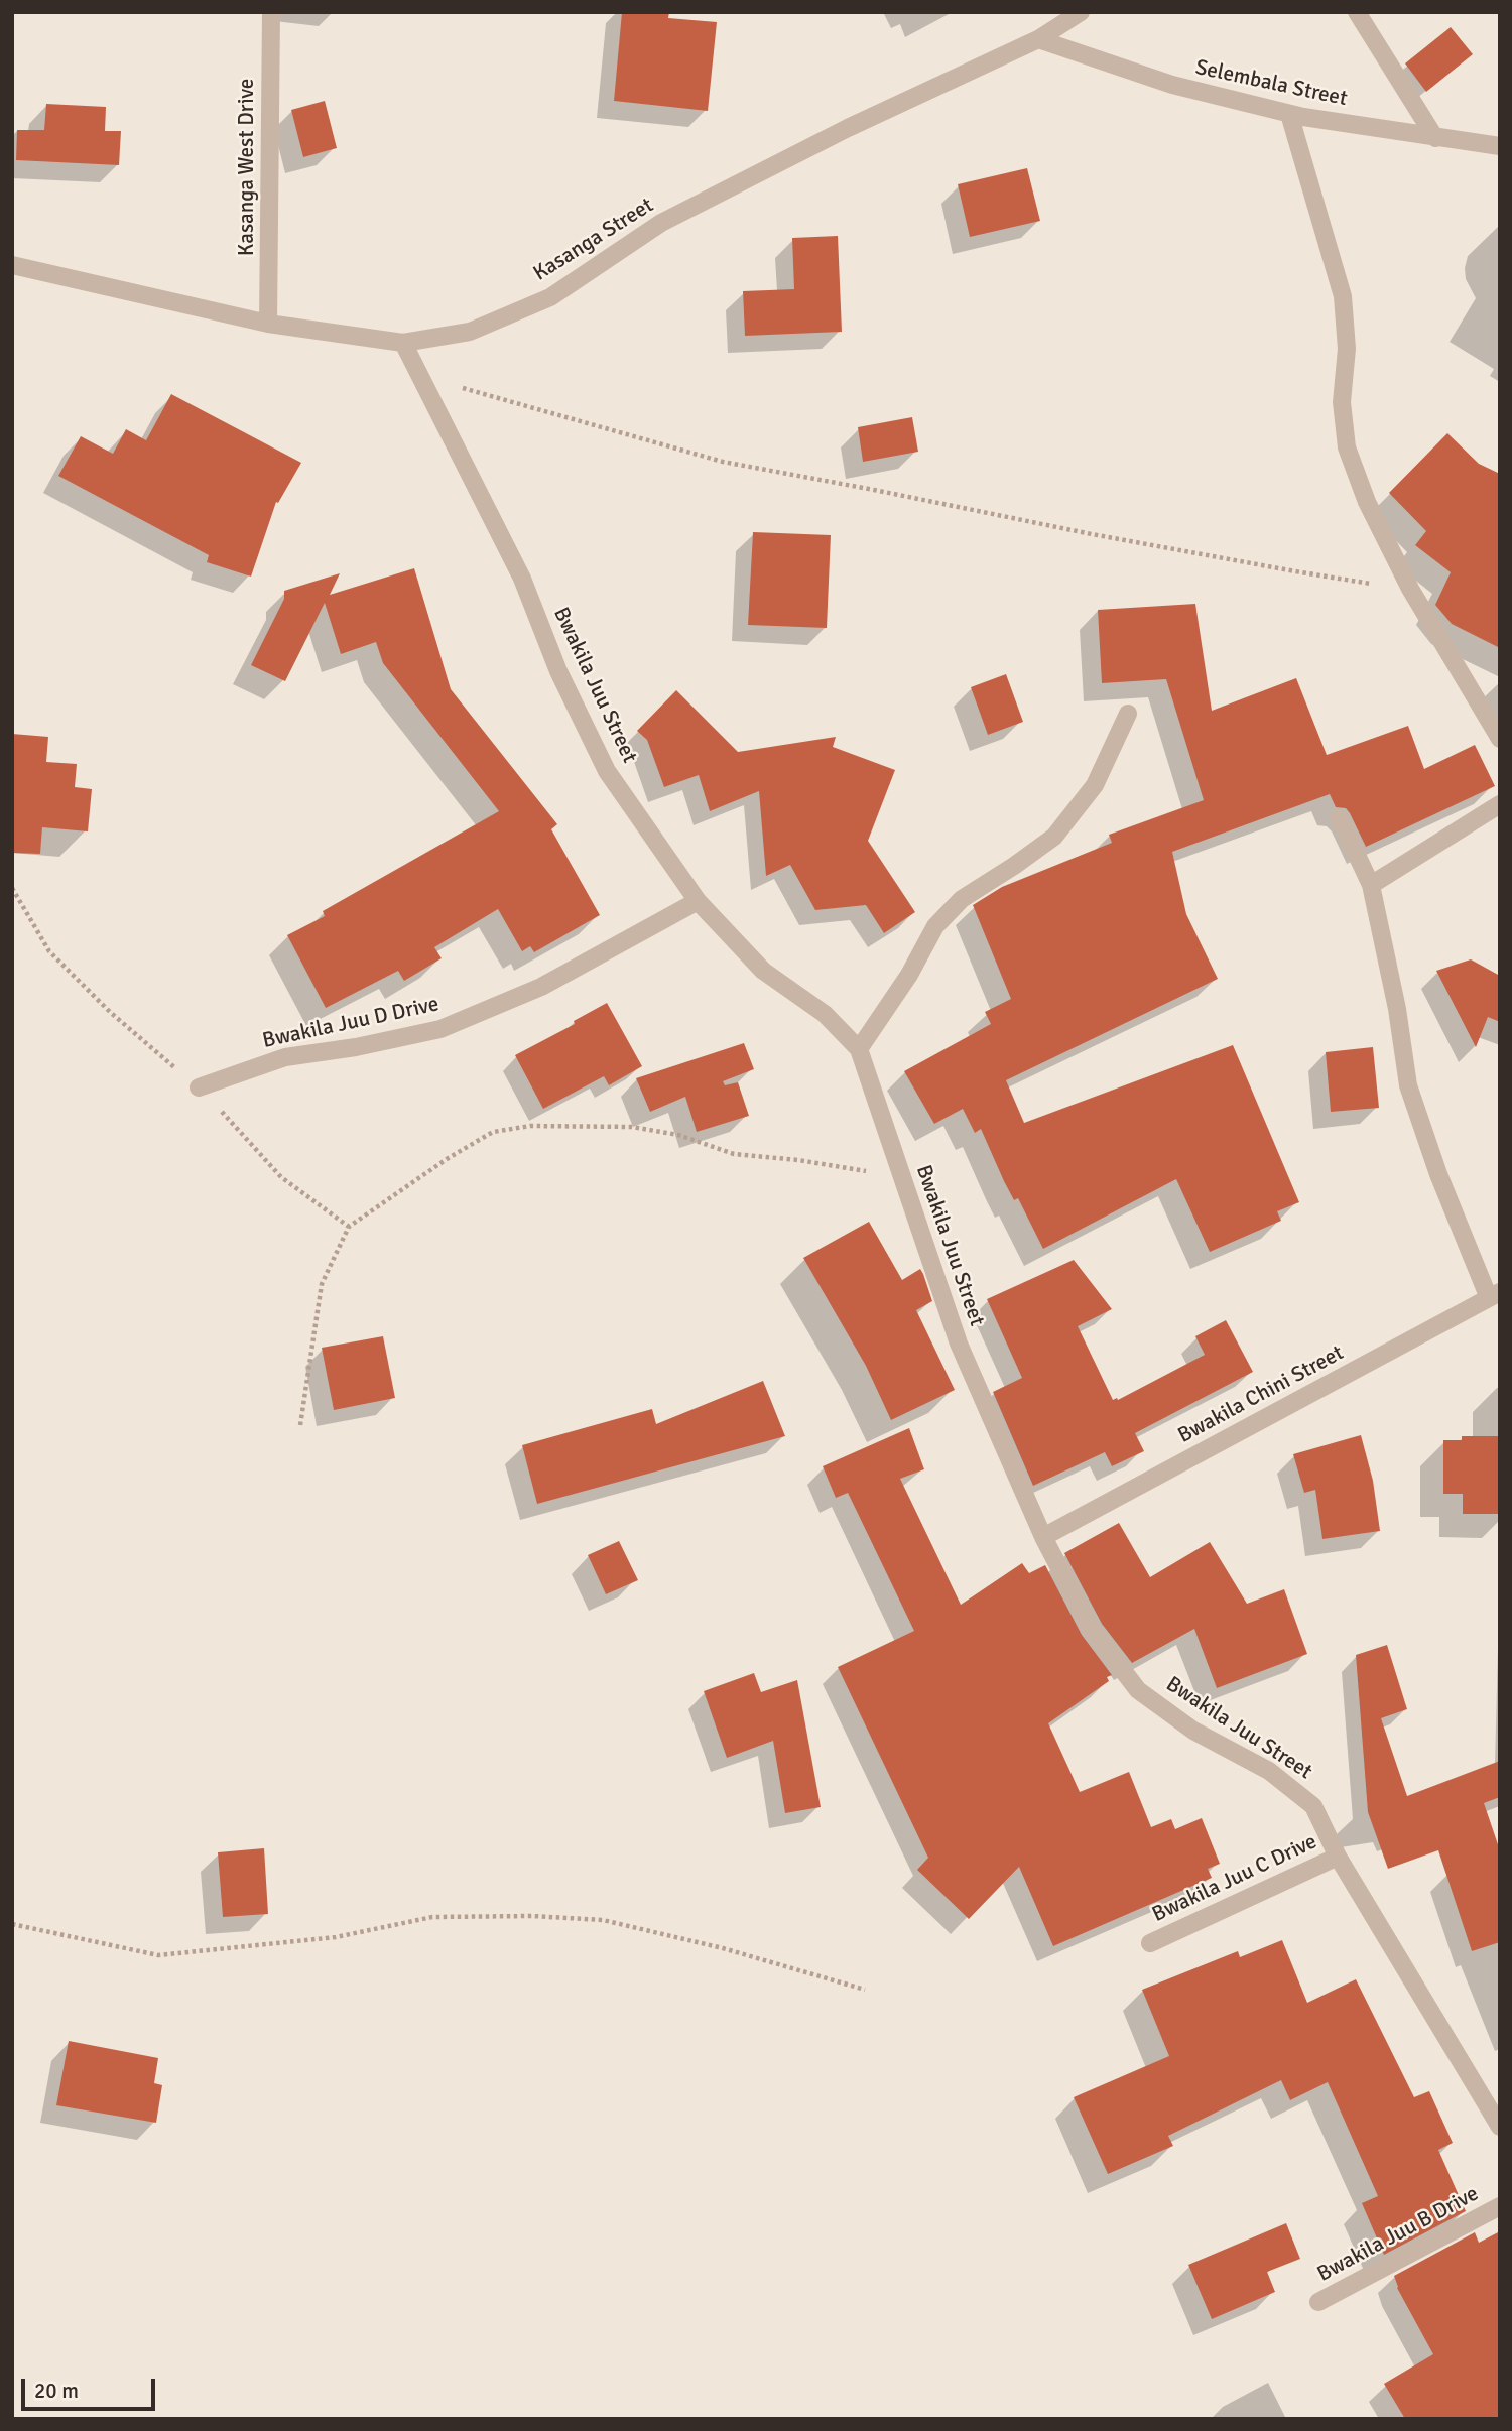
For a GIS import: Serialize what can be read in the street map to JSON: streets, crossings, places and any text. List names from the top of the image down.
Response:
{
  "streets": {
    "street": [
      "Selembala Street",
      "Kasanga West Drive",
      "Kasanga Street",
      "Bwakila Juu Street",
      "Bwakila Juu D Drive",
      "Bwakila Chini Street",
      "Bwakila Juu C Drive",
      "Bwakila Juu B Drive"
    ]
  },
  "crossings": [
    ["Selembala Street", "Kasanga Street"],
    ["Kasanga West Drive", "Kasanga Street"],
    ["Kasanga Street", "Bwakila Juu Street"],
    ["Bwakila Juu Street", "Bwakila Juu D Drive"],
    ["Bwakila Juu Street", "Bwakila Chini Street"],
    ["Bwakila Juu Street", "Bwakila Juu C Drive"]
  ],
  "scale_bar": "20 m"
}
